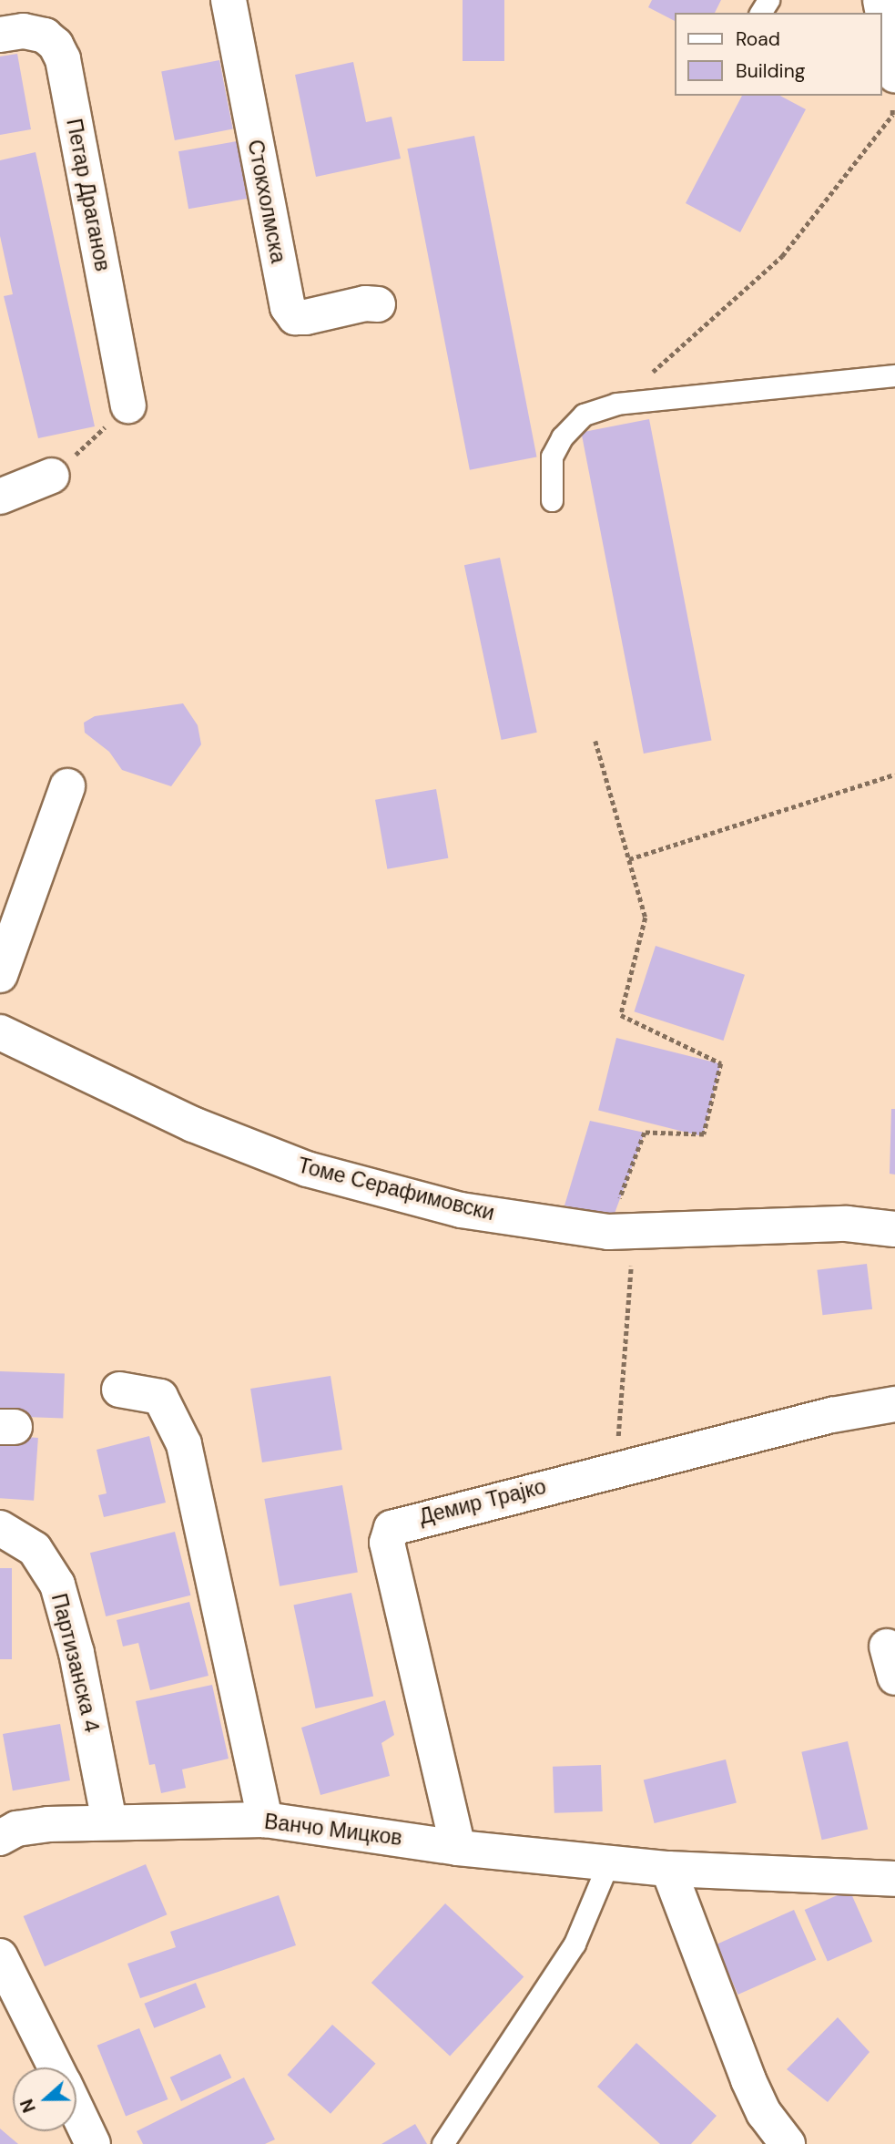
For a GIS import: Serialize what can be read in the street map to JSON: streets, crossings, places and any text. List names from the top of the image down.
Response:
{
  "streets": {
    "street": [
      "Петар Драганов",
      "Стокхолмска",
      "Томе Серафимовски",
      "Демир Трајко",
      "Партизанска 4",
      "Ванчо Мицков"
    ]
  },
  "crossings": [
    ["Демир Трајко", "Ванчо Мицков"],
    ["Партизанска 4", "Ванчо Мицков"]
  ],
  "legend": ["Road", "Building"],
  "north": "left"
}
